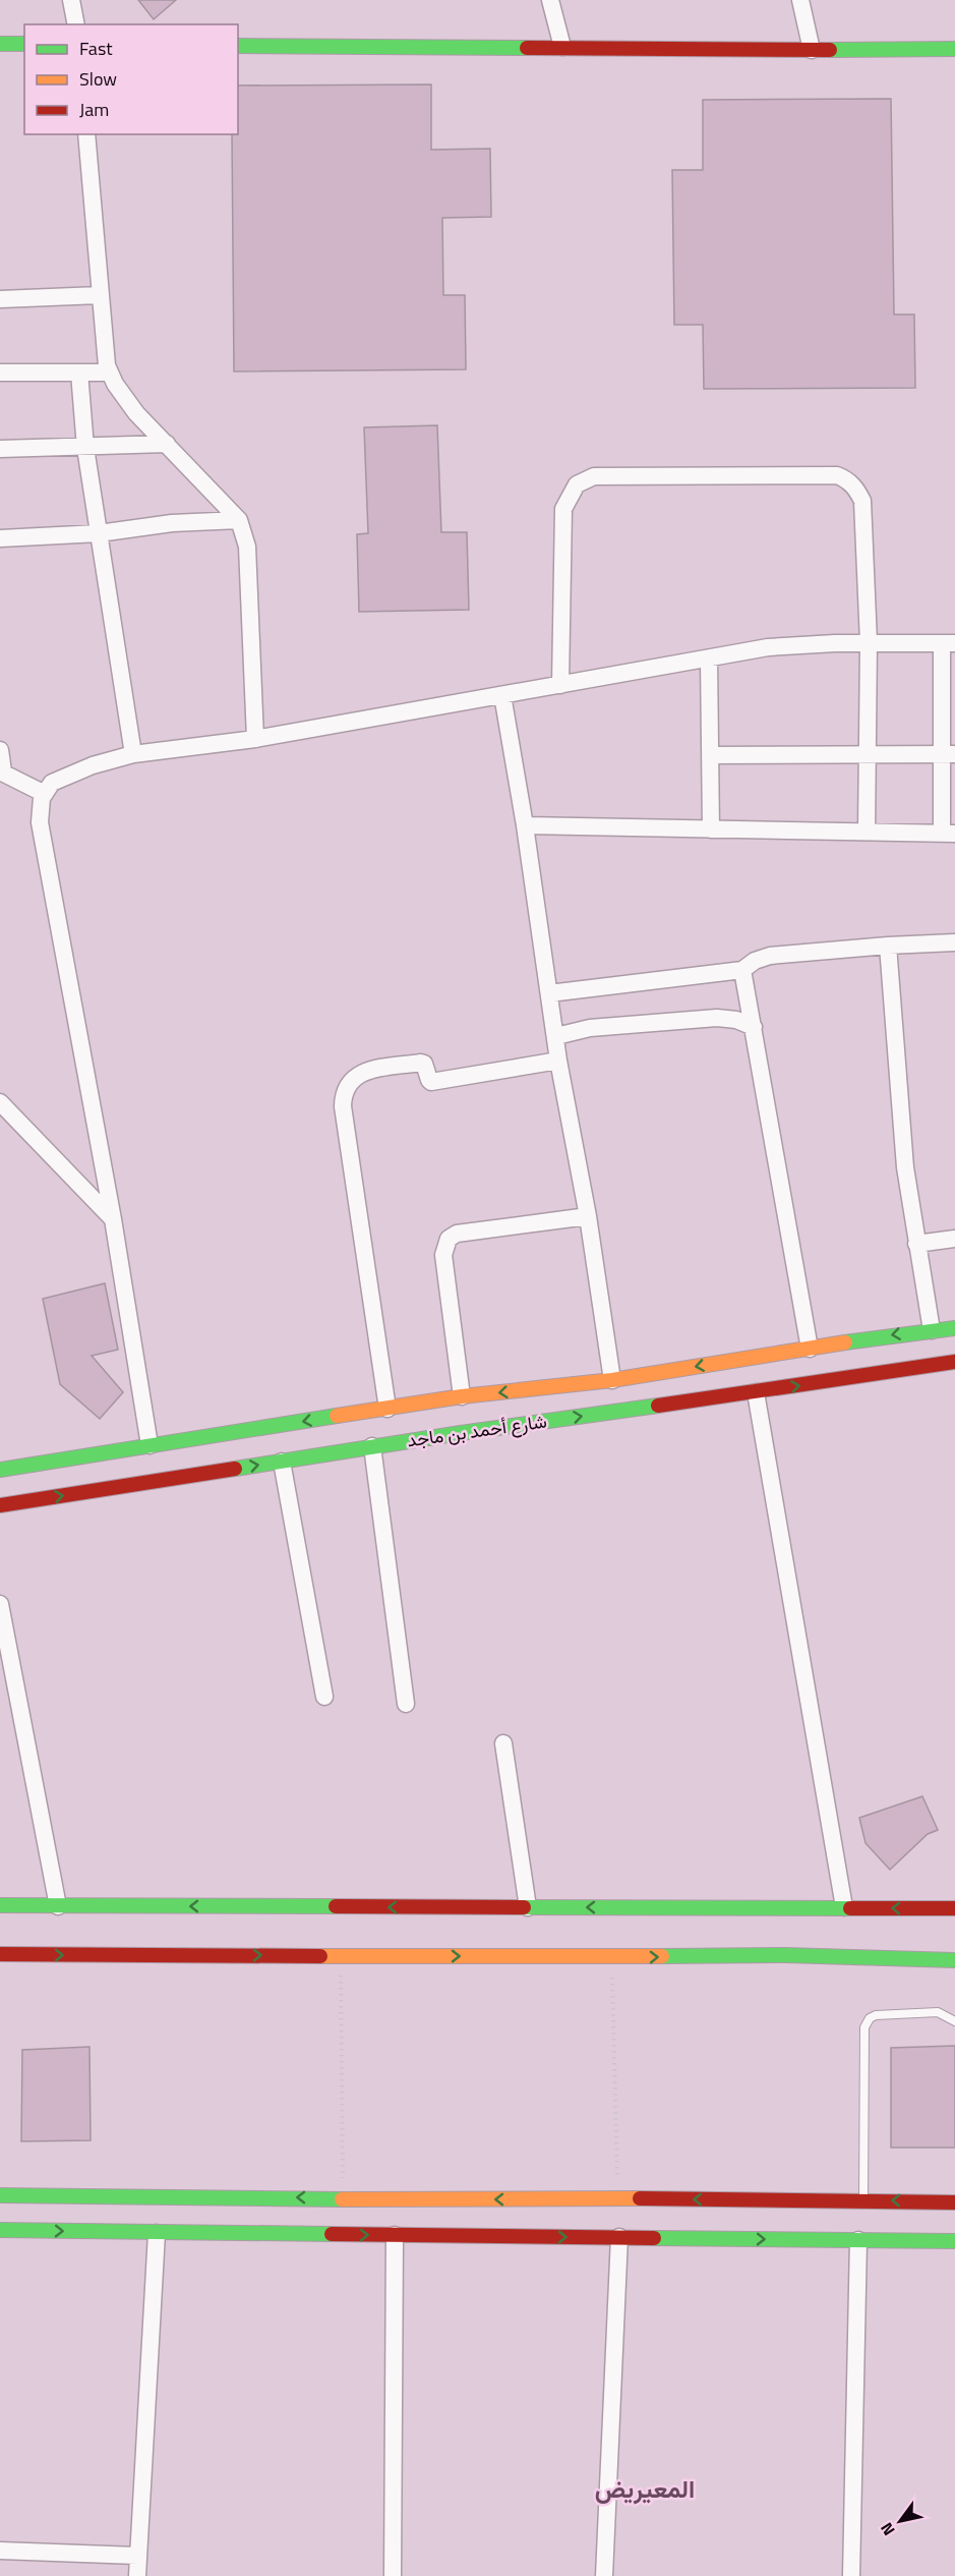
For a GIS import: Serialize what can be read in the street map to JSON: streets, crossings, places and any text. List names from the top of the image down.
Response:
{
  "streets": {
    "street": ["شارع أحمد بن ماجد"]
  },
  "districts": ["المعيريض"],
  "legend": ["Fast", "Slow", "Jam"],
  "north": "bottom left"
}
